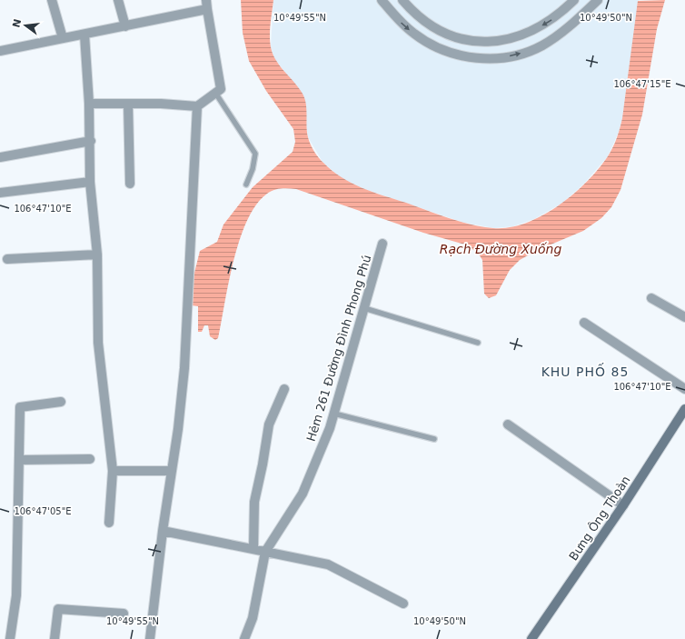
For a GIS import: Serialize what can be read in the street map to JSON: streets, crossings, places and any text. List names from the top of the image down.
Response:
{
  "streets": {
    "street": ["Hẻm 261 Đường Đình Phong Phú", "Bưng Ông Thoàn"]
  },
  "districts": ["KHU PHỐ 85"],
  "water": ["Rạch Đường Xuống"],
  "north": "left",
  "coordinates": [
    "10°49'55\"N",
    "10°49'50\"N",
    "106°47'15\"E",
    "106°47'10\"E",
    "106°47'05\"E"
  ]
}
